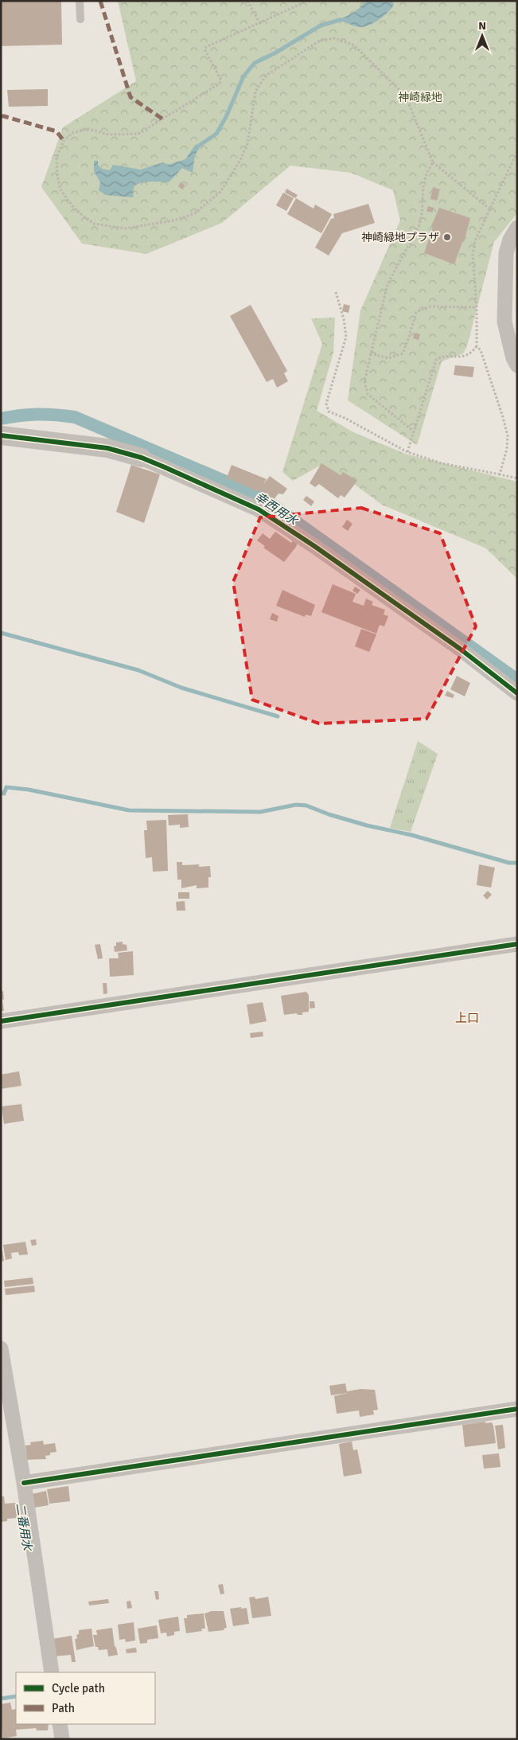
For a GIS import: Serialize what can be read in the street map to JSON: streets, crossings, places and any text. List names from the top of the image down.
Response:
{
  "districts": ["上口"],
  "water": ["幸西用水", "二番用水"],
  "parks": ["神崎緑地"],
  "places": ["神崎緑地プラザ"],
  "legend": ["Cycle path", "Path"],
  "north": "top"
}
